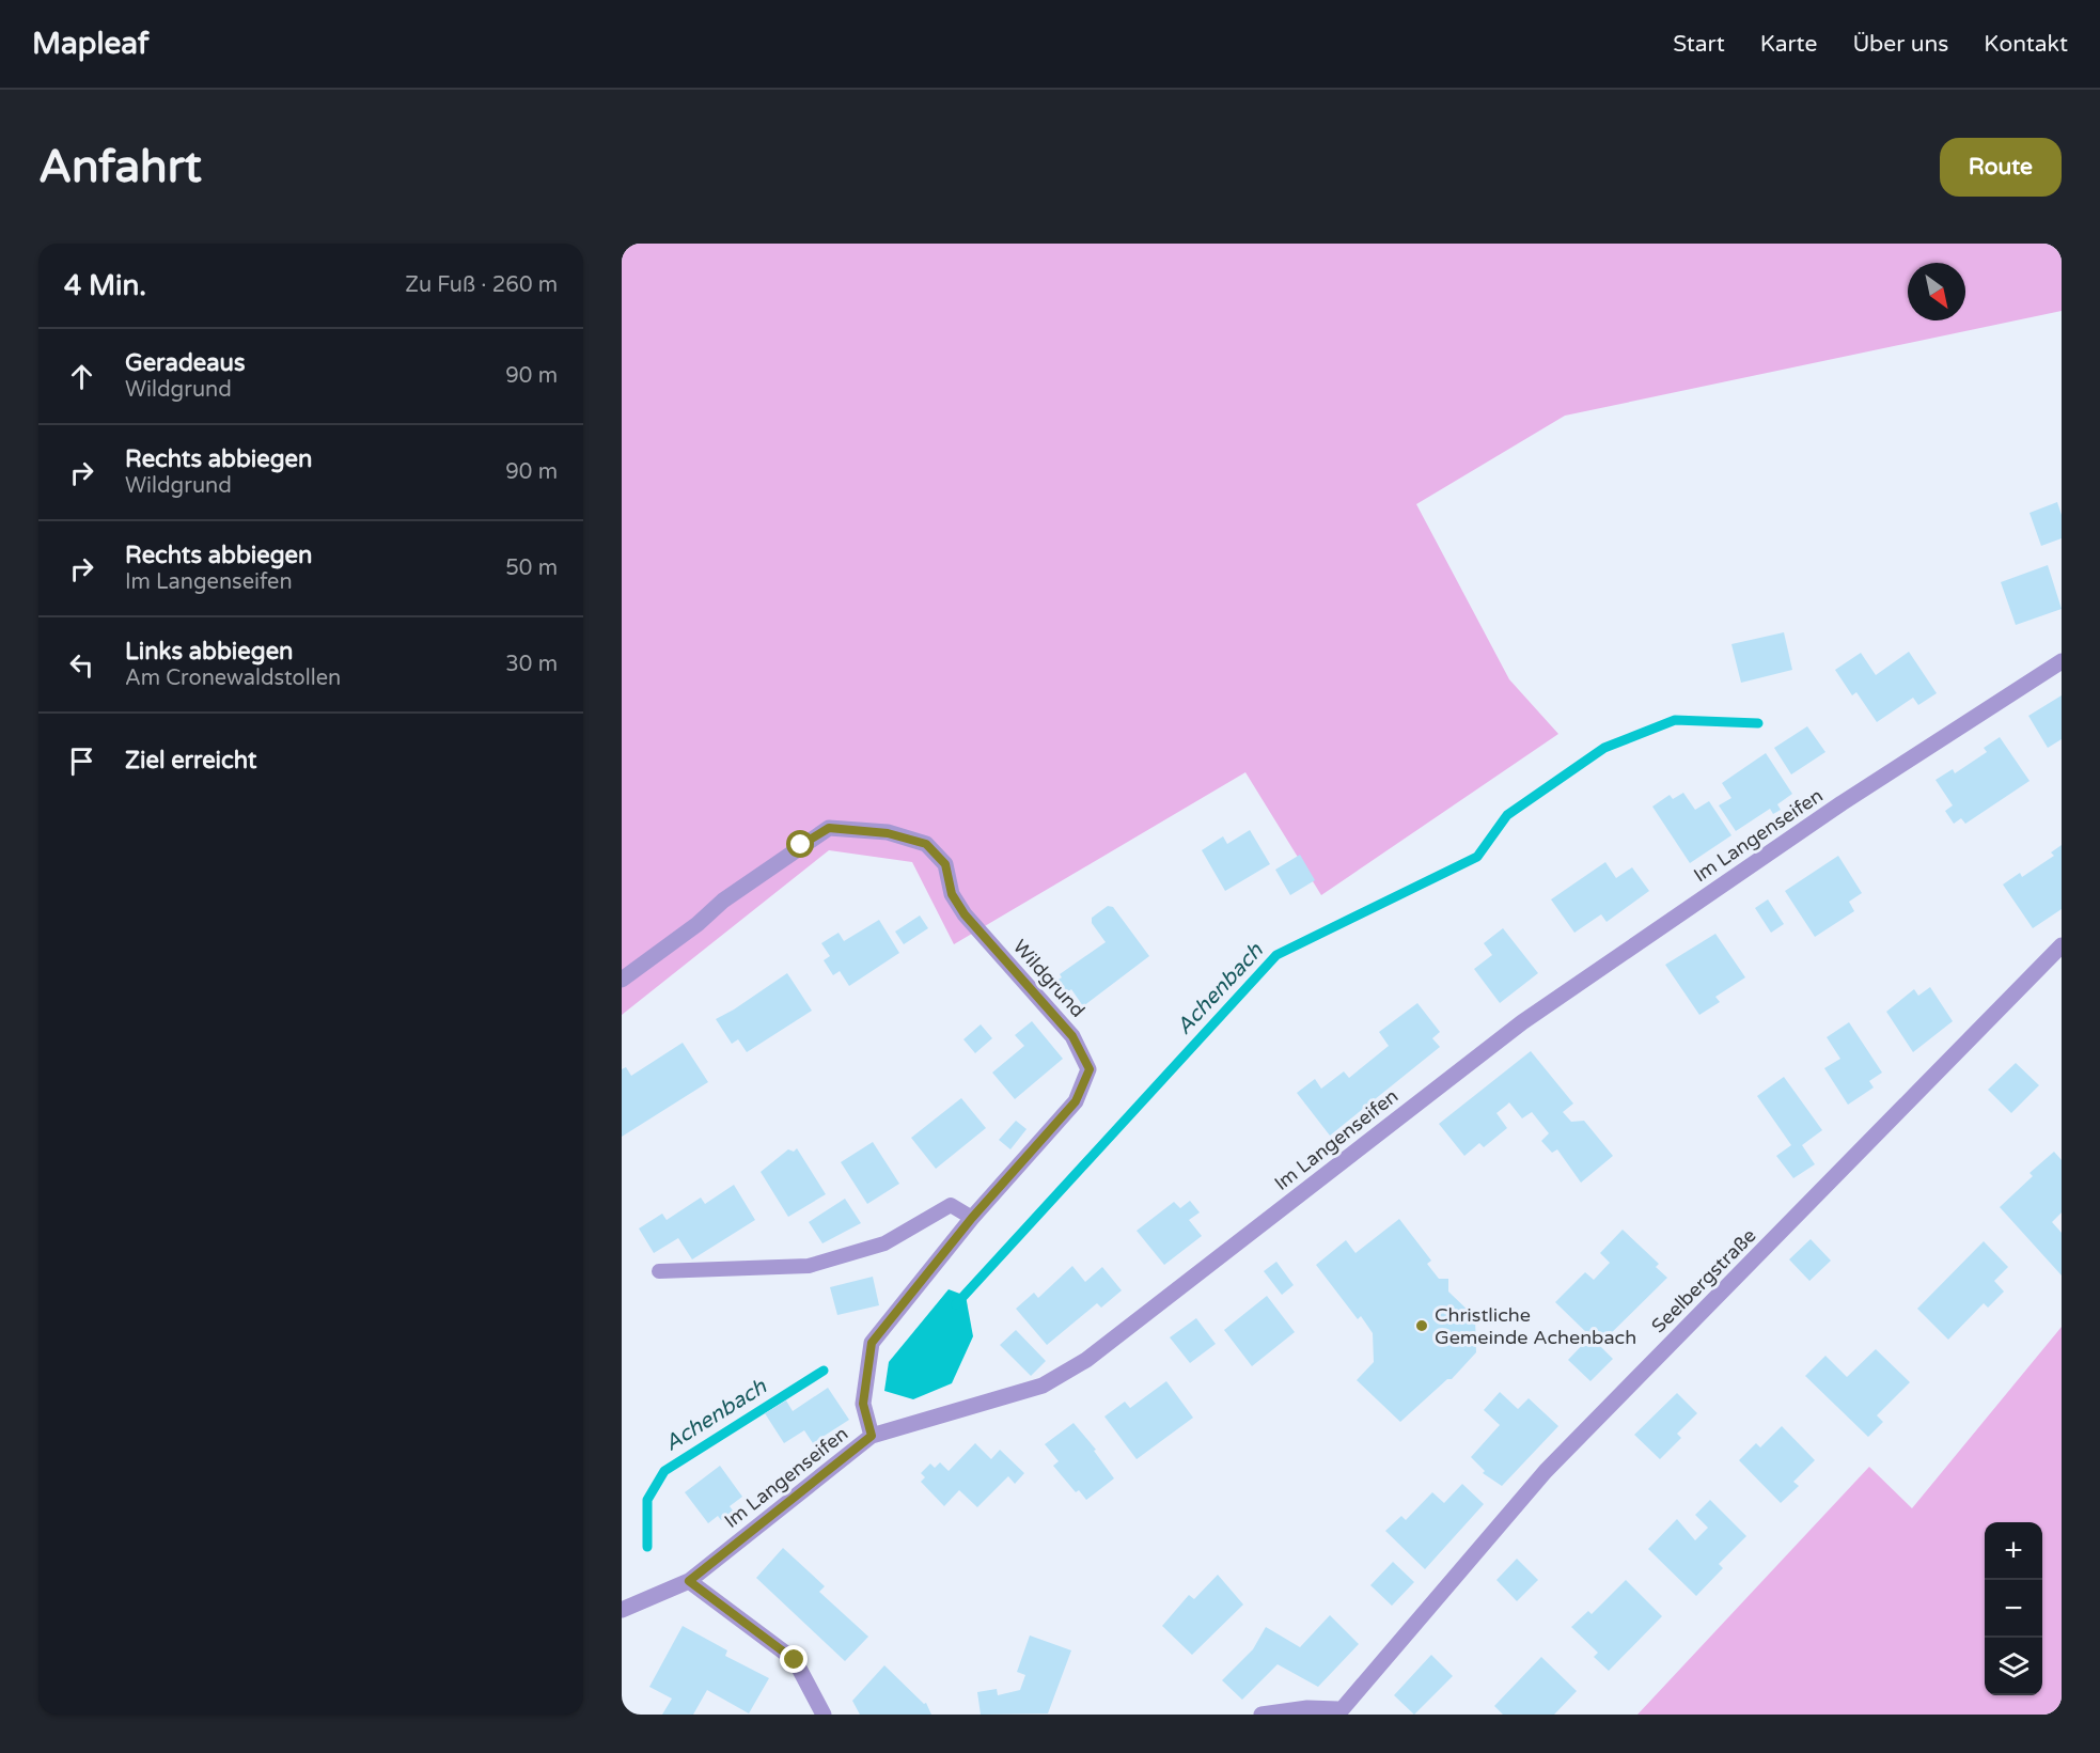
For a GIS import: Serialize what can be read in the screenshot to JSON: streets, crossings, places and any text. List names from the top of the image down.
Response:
{
  "streets": {
    "street": ["Im Langenseifen", "Wildgrund", "Seelbergstraße"]
  },
  "crossings": [
    ["Im Langenseifen", "Wildgrund"]
  ],
  "water": ["Achenbach"],
  "places": ["Christliche Gemeinde Achenbach"],
  "north": "bottom right",
  "page": {
    "header": "Mapleaf",
    "nav": [
      "Start",
      "Karte",
      "Über uns",
      "Kontakt"
    ],
    "buttons": "Route",
    "title": "Anfahrt",
    "heading": ["4 Min.", "Zu Fuß · 260 m"],
    "list": [
      ["Geradeaus", "Wildgrund", "90 m"],
      ["Rechts abbiegen", "Wildgrund", "90 m"],
      ["Rechts abbiegen", "Im Langenseifen", "50 m"],
      ["Links abbiegen", "Am Cronewaldstollen", "30 m"],
      "Ziel erreicht"
    ],
    "map_buttons": ["+", "−"]
  }
}
